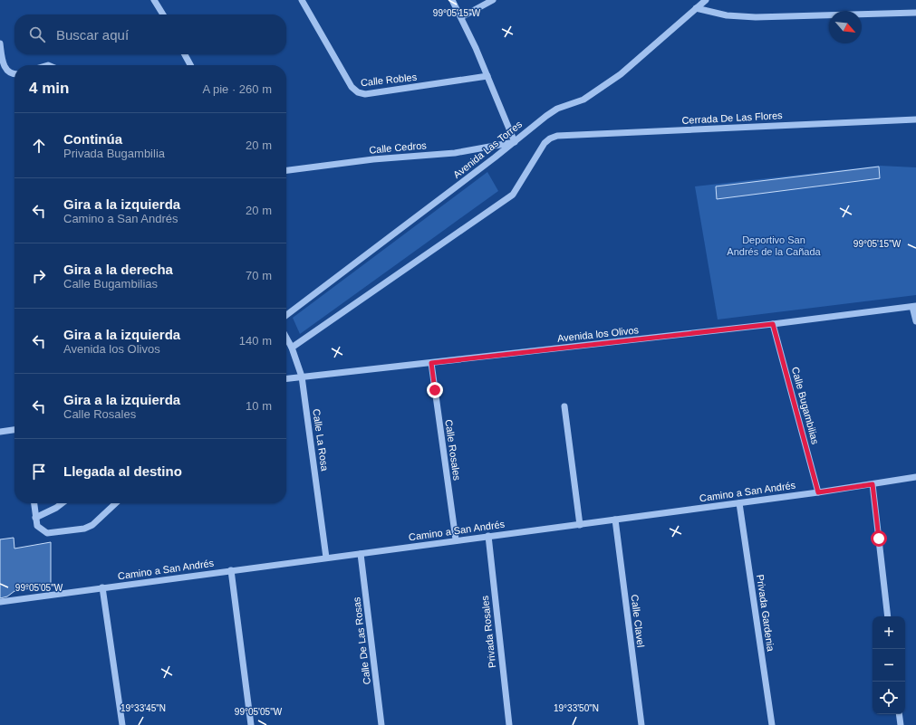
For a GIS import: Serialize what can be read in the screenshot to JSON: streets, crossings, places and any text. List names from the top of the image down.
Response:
{
  "streets": {
    "street": [
      "Calle Robles",
      "Cerrada De Las Flores",
      "Calle Cedros",
      "Avenida Las Torres",
      "Avenida los Olivos",
      "Calle Bugambilias",
      "Calle La Rosa",
      "Calle Rosales",
      "Camino a San Andrés",
      "Privada Gardenia",
      "Calle Clavel",
      "Privada Rosales",
      "Calle De Las Rosas"
    ]
  },
  "crossings": [
    ["Cerrada De Las Flores", "Calle La Rosa"],
    ["Calle Cedros", "Avenida Las Torres"],
    ["Avenida los Olivos", "Calle Bugambilias"],
    ["Avenida los Olivos", "Calle La Rosa"],
    ["Avenida los Olivos", "Calle Rosales"],
    ["Calle Bugambilias", "Camino a San Andrés"],
    ["Calle La Rosa", "Camino a San Andrés"],
    ["Calle Rosales", "Camino a San Andrés"],
    ["Camino a San Andrés", "Privada Gardenia"],
    ["Camino a San Andrés", "Calle Clavel"],
    ["Camino a San Andrés", "Privada Rosales"],
    ["Camino a San Andrés", "Calle De Las Rosas"]
  ],
  "parks": ["Deportivo San Andrés de la Cañada"],
  "north": "bottom right",
  "page": {
    "search": "Buscar aquí",
    "heading": ["4 min", "A pie · 260 m"],
    "list": [
      ["Continúa", "Privada Bugambilia", "20 m"],
      ["Gira a la izquierda", "Camino a San Andrés", "20 m"],
      ["Gira a la derecha", "Calle Bugambilias", "70 m"],
      ["Gira a la izquierda", "Avenida los Olivos", "140 m"],
      ["Gira a la izquierda", "Calle Rosales", "10 m"],
      "Llegada al destino"
    ],
    "map_buttons": ["+", "−"]
  },
  "coordinates": [
    "99°05'15\"W",
    "99°05'05\"W",
    "19°33'45\"N",
    "19°33'50\"N"
  ]
}
